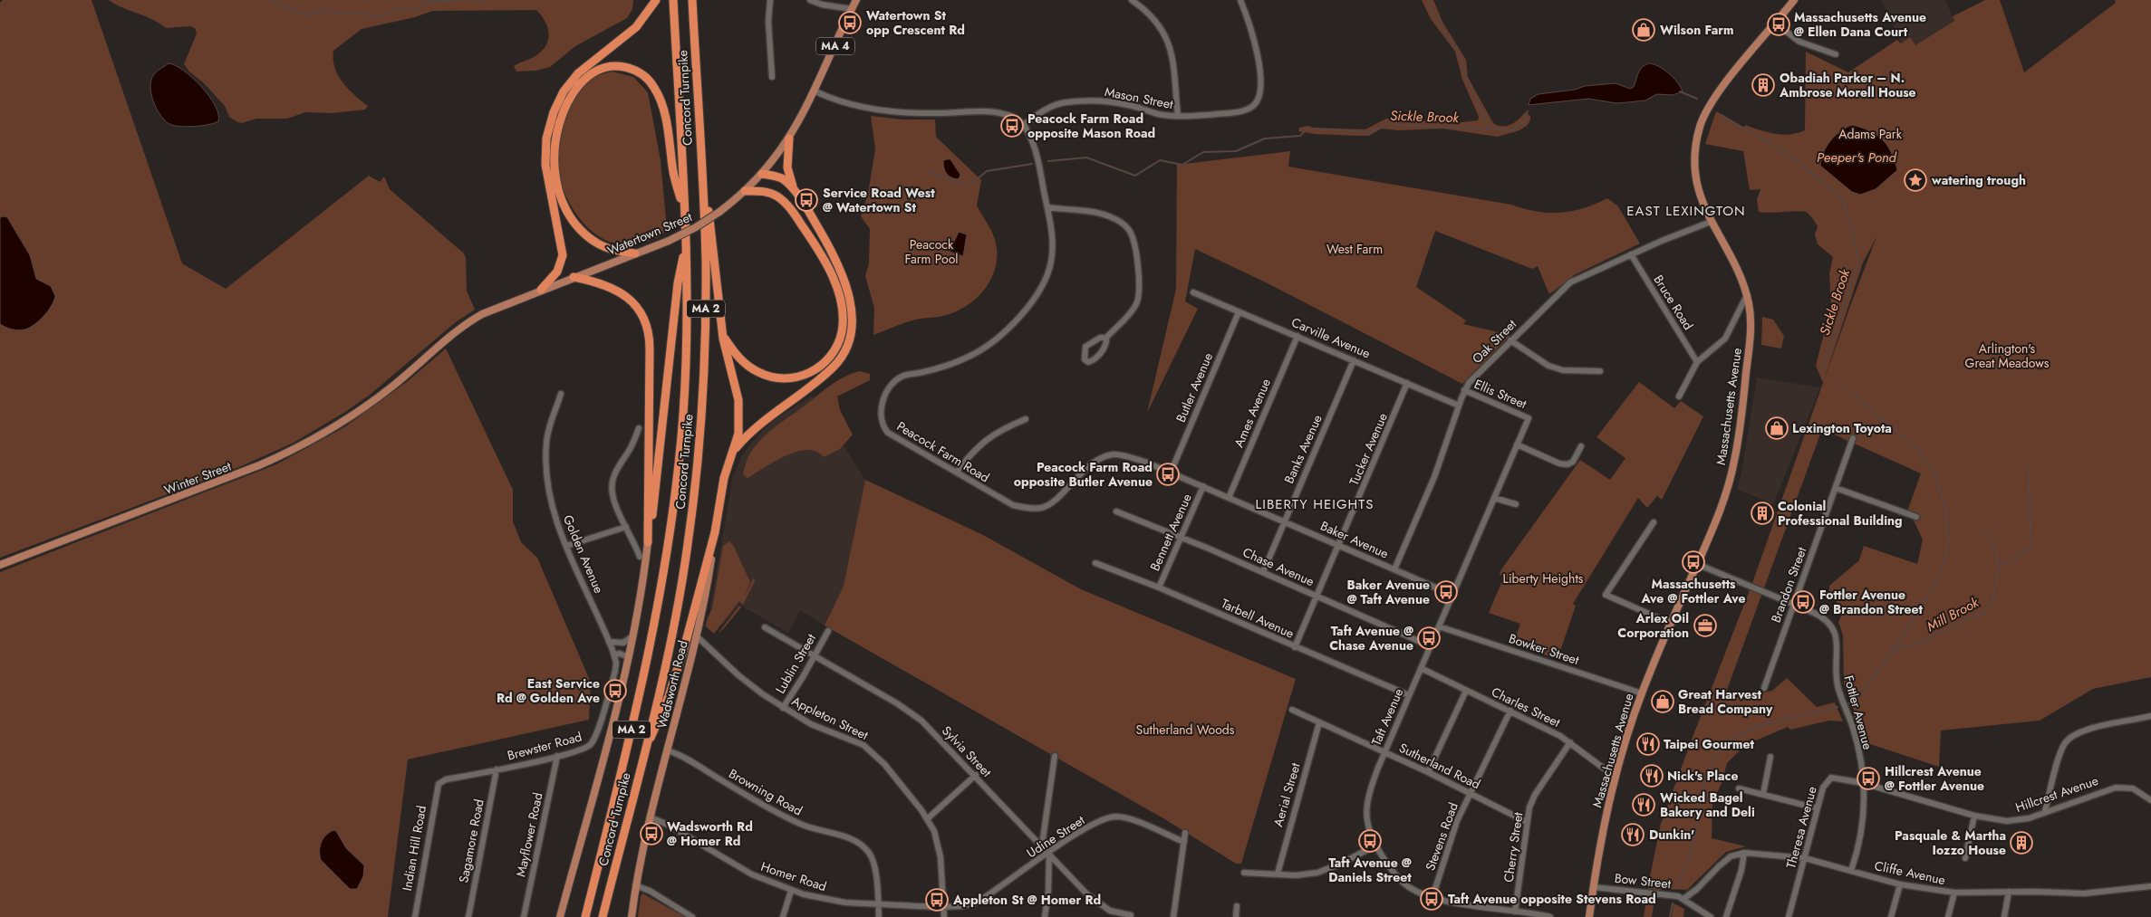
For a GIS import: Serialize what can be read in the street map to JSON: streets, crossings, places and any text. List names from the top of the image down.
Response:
{
  "streets": {
    "highway": ["Concord Turnpike", "MA 2"],
    "main road": [
      "MA 4",
      "Watertown Street",
      "Massachusetts Avenue",
      "Winter Street",
      "Wadsworth Road"
    ],
    "street": [
      "Mason Street",
      "Bruce Road",
      "Carville Avenue",
      "Oak Street",
      "Butler Avenue",
      "Ellis Street",
      "Ames Avenue",
      "Banks Avenue",
      "Tucker Avenue",
      "Peacock Farm Road",
      "Bennett Avenue",
      "Baker Avenue",
      "Golden Avenue",
      "Chase Avenue",
      "Brandon Street",
      "Tarbell Avenue",
      "Bowker Street",
      "Lublin Street",
      "Charles Street",
      "Fottler Avenue",
      "Taft Avenue",
      "Appleton Street",
      "Brewster Road",
      "Sylvia Street",
      "Sutherland Road",
      "Browning Road",
      "Hillcrest Avenue",
      "Aerial Street",
      "Theresa Avenue",
      "Mayflower Road",
      "Udine Street",
      "Stevens Road",
      "Sagamore Road",
      "Cherry Street",
      "Indian Hill Road",
      "Cliffe Avenue",
      "Homer Road",
      "Bow Street"
    ]
  },
  "crossings": [
    ["Concord Turnpike", "MA 2"],
    ["Mason Street", "Peacock Farm Road"],
    ["Watertown Street", "Winter Street"],
    ["Bruce Road", "Oak Street"],
    ["Carville Avenue", "Oak Street"],
    ["Carville Avenue", "Butler Avenue"],
    ["Carville Avenue", "Ames Avenue"],
    ["Carville Avenue", "Banks Avenue"],
    ["Carville Avenue", "Tucker Avenue"],
    ["Oak Street", "Ellis Street"],
    ["Oak Street", "Massachusetts Avenue"],
    ["Oak Street", "Baker Avenue"],
    ["Butler Avenue", "Baker Avenue"],
    ["Ellis Street", "Taft Avenue"],
    ["Massachusetts Avenue", "Bowker Street"],
    ["Massachusetts Avenue", "Charles Street"],
    ["Massachusetts Avenue", "Fottler Avenue"],
    ["Massachusetts Avenue", "Bow Street"],
    ["Ames Avenue", "Baker Avenue"],
    ["Banks Avenue", "Baker Avenue"],
    ["Banks Avenue", "Chase Avenue"],
    ["Tucker Avenue", "Baker Avenue"],
    ["Tucker Avenue", "Chase Avenue"],
    ["Tucker Avenue", "Tarbell Avenue"],
    ["Peacock Farm Road", "Baker Avenue"],
    ["Bennett Avenue", "Baker Avenue"],
    ["Bennett Avenue", "Chase Avenue"],
    ["Bennett Avenue", "Tarbell Avenue"],
    ["Baker Avenue", "Taft Avenue"],
    ["Golden Avenue", "Brewster Road"],
    ["Chase Avenue", "Taft Avenue"],
    ["Brandon Street", "Fottler Avenue"],
    ["Tarbell Avenue", "Taft Avenue"],
    ["Bowker Street", "Taft Avenue"],
    ["Lublin Street", "Appleton Street"],
    ["Lublin Street", "Sylvia Street"],
    ["Wadsworth Road", "Appleton Street"],
    ["Wadsworth Road", "Browning Road"],
    ["Wadsworth Road", "Homer Road"],
    ["Charles Street", "Taft Avenue"],
    ["Charles Street", "Stevens Road"],
    ["Charles Street", "Cherry Street"],
    ["Fottler Avenue", "Hillcrest Avenue"],
    ["Fottler Avenue", "Theresa Avenue"],
    ["Fottler Avenue", "Cliffe Avenue"],
    ["Taft Avenue", "Sutherland Road"],
    ["Taft Avenue", "Stevens Road"],
    ["Taft Avenue", "Cherry Street"],
    ["Appleton Street", "Udine Street"],
    ["Appleton Street", "Homer Road"],
    ["Brewster Road", "Mayflower Road"],
    ["Brewster Road", "Sagamore Road"],
    ["Brewster Road", "Indian Hill Road"],
    ["Sylvia Street", "Udine Street"],
    ["Sutherland Road", "Aerial Street"],
    ["Sutherland Road", "Stevens Road"],
    ["Sutherland Road", "Cherry Street"],
    ["Browning Road", "Homer Road"],
    ["Hillcrest Avenue", "Theresa Avenue"],
    ["Theresa Avenue", "Cliffe Avenue"],
    ["Udine Street", "Homer Road"]
  ],
  "districts": ["EAST LEXINGTON", "LIBERTY HEIGHTS"],
  "water": ["Sickle Brook", "Peeper's Pond", "Mill Brook"],
  "parks": [
    "Adams Park",
    "Peacock Farm Pool",
    "West Farm",
    "Arlington's Great Meadows",
    "Liberty Heights",
    "Sutherland Woods"
  ],
  "places": {
    "bus stop": [
      "Watertown St opp Crescent Rd",
      "Massachusetts Avenue @ Ellen Dana Court",
      "Peacock Farm Road opposite Mason Road",
      "Service Road West @ Watertown St",
      "Peacock Farm Road opposite Butler Avenue",
      "Massachusetts Ave @ Fottler Ave",
      "Baker Avenue @ Taft Avenue",
      "Fottler Avenue @ Brandon Street",
      "Taft Avenue @ Chase Avenue",
      "East Service Rd @ Golden Ave",
      "Hillcrest Avenue @ Fottler Avenue",
      "Wadsworth Rd @ Homer Rd",
      "Taft Avenue @ Daniels Street",
      "Taft Avenue opposite Stevens Road",
      "Appleton St @ Homer Rd"
    ],
    "shop": ["Wilson Farm", "Lexington Toyota", "Great Harvest Bread Company"],
    "building": ["Obadiah Parker – N. Ambrose Morell House", "Colonial Professional Building", "Pasquale & Martha Iozzo House"],
    "place": ["watering trough"],
    "office": ["Arlex Oil Corporation"],
    "restaurant": [
      "Taipei Gourmet",
      "Nick's Place",
      "Wicked Bagel Bakery and Deli",
      "Dunkin'"
    ]
  }
}
